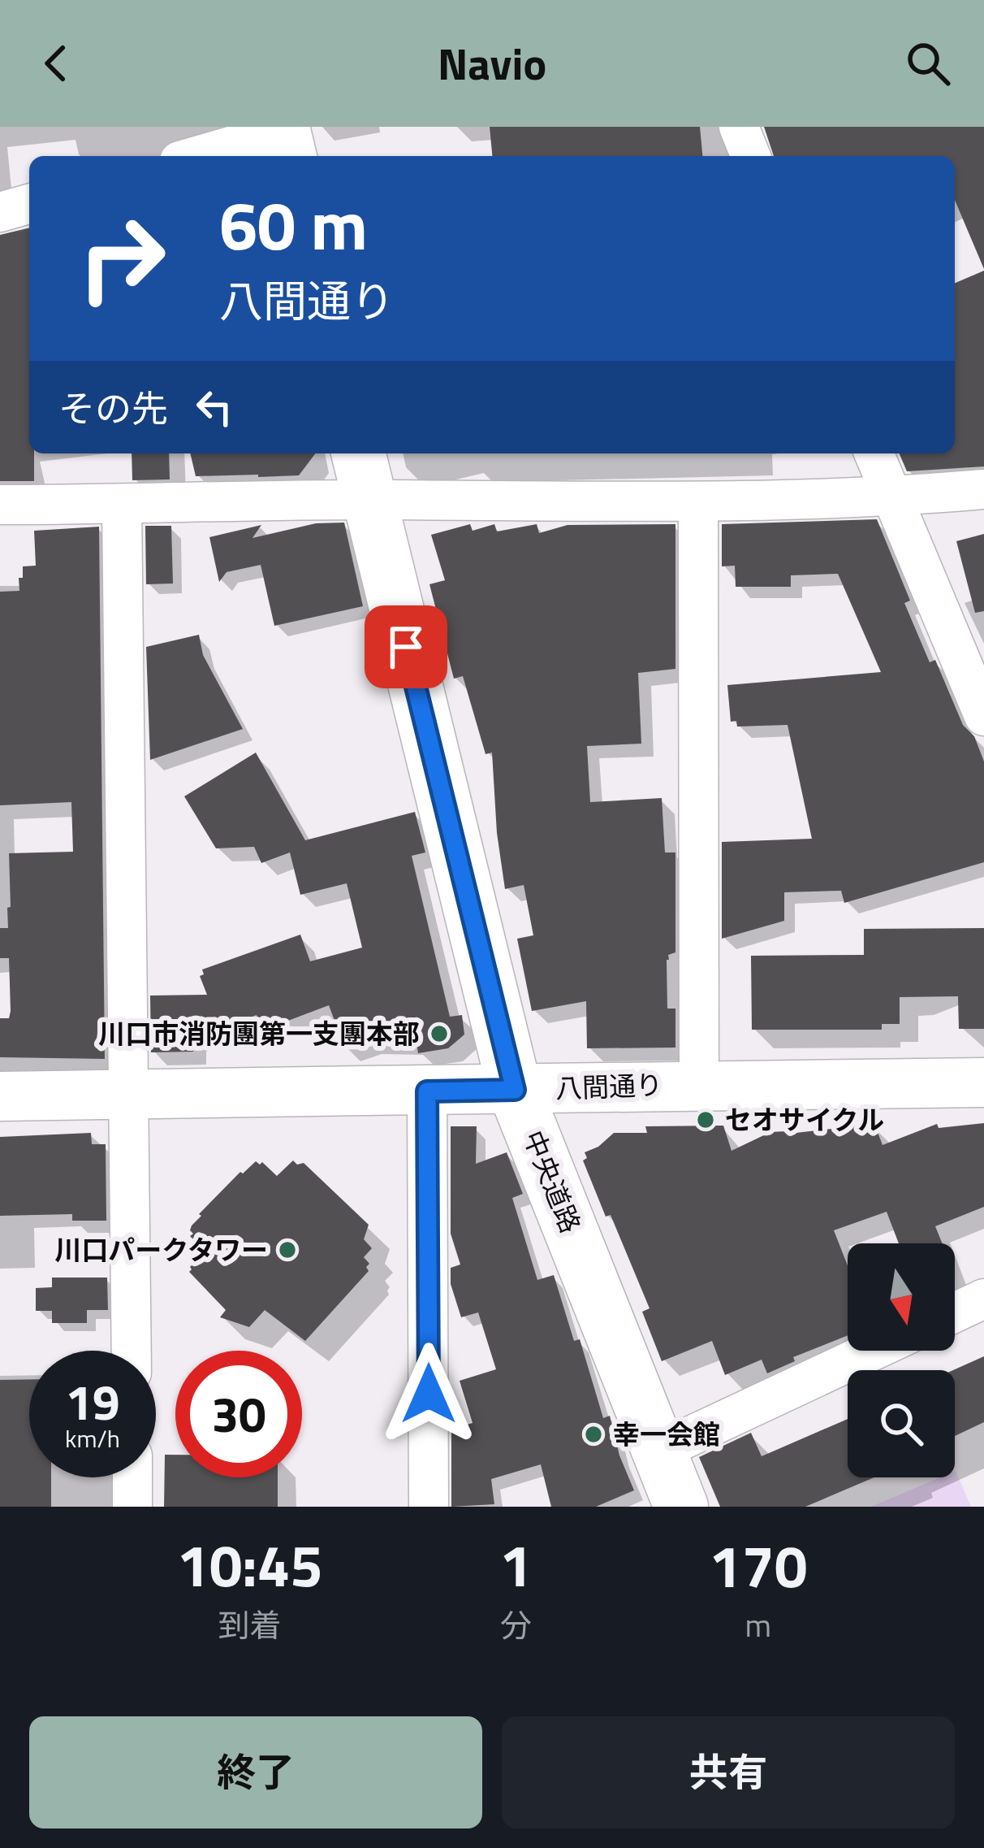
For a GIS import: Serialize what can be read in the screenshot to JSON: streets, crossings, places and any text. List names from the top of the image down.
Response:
{
  "streets": {
    "main road": ["中央道路"],
    "street": ["八間通り"]
  },
  "crossings": [
    ["八間通り", "中央道路"]
  ],
  "places": [
    "川口市消防團第一支團本部",
    "セオサイクル",
    "川口パークタワー",
    "幸一会館"
  ],
  "north": "bottom",
  "page": {
    "header": "Navio",
    "turn": ["60 m", "八間通り"],
    "then": "その先",
    "speed": "19 km/h",
    "limit": "30",
    "eta": [
      "10:45",
      "到着",
      "1",
      "分",
      "170",
      "m"
    ],
    "buttons": ["終了", "共有"]
  }
}
